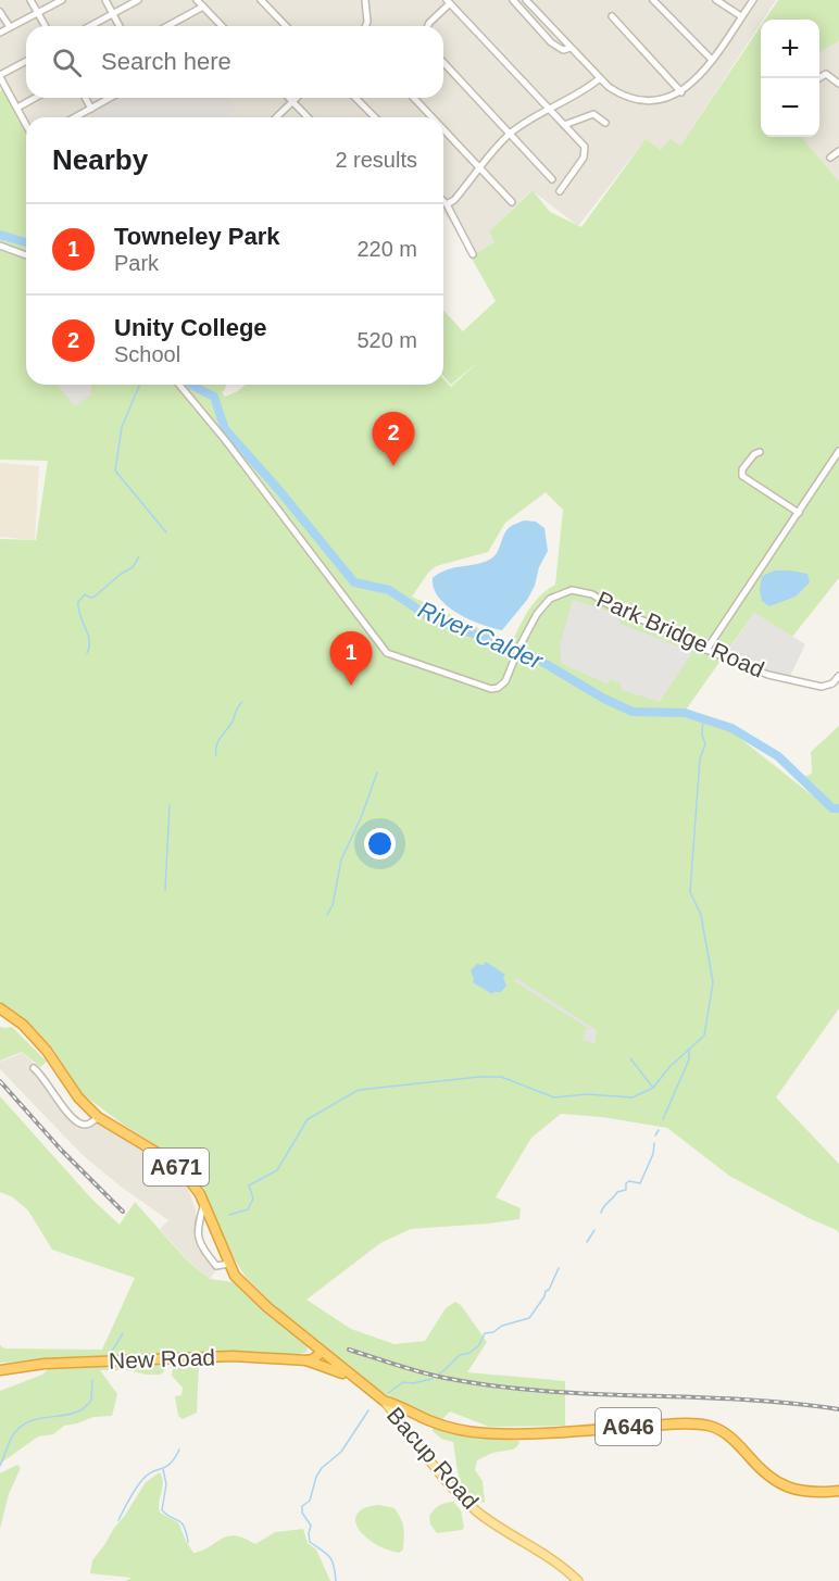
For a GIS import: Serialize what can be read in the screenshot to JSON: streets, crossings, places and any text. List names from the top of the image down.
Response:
{
  "streets": {
    "highway": ["A671", "New Road", "A646"],
    "main road": ["Bacup Road"],
    "street": ["Park Bridge Road"]
  },
  "crossings": [
    ["A646", "Bacup Road"]
  ],
  "water": ["River Calder"],
  "page": {
    "map_buttons": ["+", "−"],
    "search": "Search here",
    "heading": ["Nearby", "2 results"],
    "list": [
      {
        "mark": "1",
        "name": "Towneley Park",
        "note": "Park",
        "value": "220 m"
      },
      {
        "mark": "2",
        "name": "Unity College",
        "note": "School",
        "value": "520 m"
      }
    ],
    "pins": ["2", "1"]
  }
}
